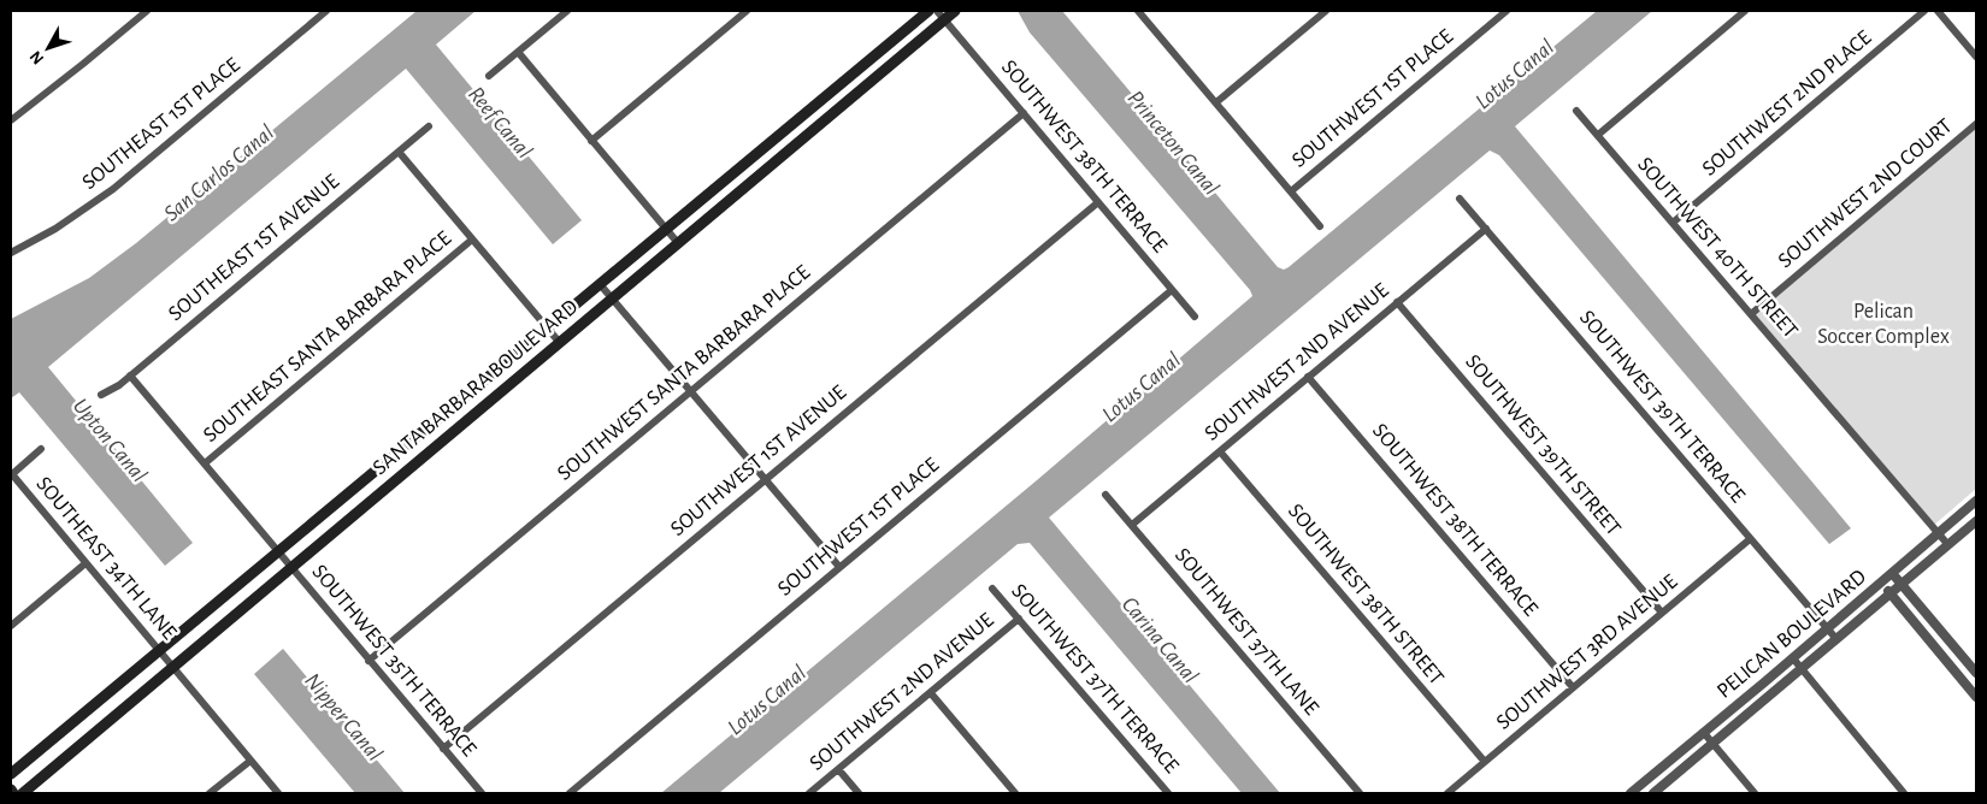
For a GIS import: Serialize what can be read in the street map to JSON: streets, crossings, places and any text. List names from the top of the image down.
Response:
{
  "streets": {
    "main road": ["SANTA BARBARA BOULEVARD"],
    "street": [
      "SOUTHWEST 1ST PLACE",
      "SOUTHWEST 2ND PLACE",
      "SOUTHEAST 1ST PLACE",
      "SOUTHWEST 38TH TERRACE",
      "SOUTHWEST 2ND COURT",
      "SOUTHEAST 1ST AVENUE",
      "SOUTHWEST 40TH STREET",
      "SOUTHEAST SANTA BARBARA PLACE",
      "SOUTHWEST 2ND AVENUE",
      "SOUTHWEST SANTA BARBARA PLACE",
      "SOUTHWEST 39TH TERRACE",
      "SOUTHWEST 39TH STREET",
      "SOUTHWEST 1ST AVENUE",
      "SOUTHEAST 34TH LANE",
      "SOUTHWEST 38TH STREET",
      "SOUTHWEST 37TH LANE",
      "PELICAN BOULEVARD",
      "SOUTHWEST 3RD AVENUE",
      "SOUTHWEST 35TH TERRACE",
      "SOUTHWEST 37TH TERRACE"
    ]
  },
  "crossings": [
    ["SOUTHWEST 1ST PLACE", "SOUTHWEST 38TH TERRACE"],
    ["SOUTHWEST 2ND PLACE", "SOUTHWEST 40TH STREET"],
    ["SOUTHWEST 38TH TERRACE", "SOUTHWEST 2ND AVENUE"],
    ["SOUTHWEST 38TH TERRACE", "SOUTHWEST SANTA BARBARA PLACE"],
    ["SOUTHWEST 38TH TERRACE", "SANTA BARBARA BOULEVARD"],
    ["SOUTHWEST 38TH TERRACE", "SOUTHWEST 1ST AVENUE"],
    ["SOUTHWEST 38TH TERRACE", "SOUTHWEST 3RD AVENUE"],
    ["SOUTHWEST 2ND COURT", "SOUTHWEST 40TH STREET"],
    ["SOUTHEAST 1ST AVENUE", "SOUTHWEST 35TH TERRACE"],
    ["SOUTHWEST 40TH STREET", "PELICAN BOULEVARD"],
    ["SOUTHEAST SANTA BARBARA PLACE", "SOUTHWEST 35TH TERRACE"],
    ["SOUTHWEST 2ND AVENUE", "SOUTHWEST 39TH TERRACE"],
    ["SOUTHWEST 2ND AVENUE", "SOUTHWEST 39TH STREET"],
    ["SOUTHWEST 2ND AVENUE", "SOUTHWEST 38TH STREET"],
    ["SOUTHWEST 2ND AVENUE", "SOUTHWEST 37TH LANE"],
    ["SOUTHWEST 2ND AVENUE", "SOUTHWEST 37TH TERRACE"],
    ["SOUTHWEST SANTA BARBARA PLACE", "SOUTHWEST 35TH TERRACE"],
    ["SANTA BARBARA BOULEVARD", "SOUTHEAST 34TH LANE"],
    ["SANTA BARBARA BOULEVARD", "SOUTHWEST 35TH TERRACE"],
    ["SOUTHWEST 39TH TERRACE", "PELICAN BOULEVARD"],
    ["SOUTHWEST 39TH TERRACE", "SOUTHWEST 3RD AVENUE"],
    ["SOUTHWEST 39TH STREET", "SOUTHWEST 3RD AVENUE"],
    ["SOUTHWEST 1ST AVENUE", "SOUTHWEST 35TH TERRACE"],
    ["SOUTHWEST 38TH STREET", "SOUTHWEST 3RD AVENUE"]
  ],
  "water": [
    "Lotus Canal",
    "Reef Canal",
    "Princeton Canal",
    "San Carlos Canal",
    "Upton Canal",
    "Carina Canal",
    "Nipper Canal"
  ],
  "parks": ["Pelican Soccer Complex"],
  "north": "bottom left"
}
